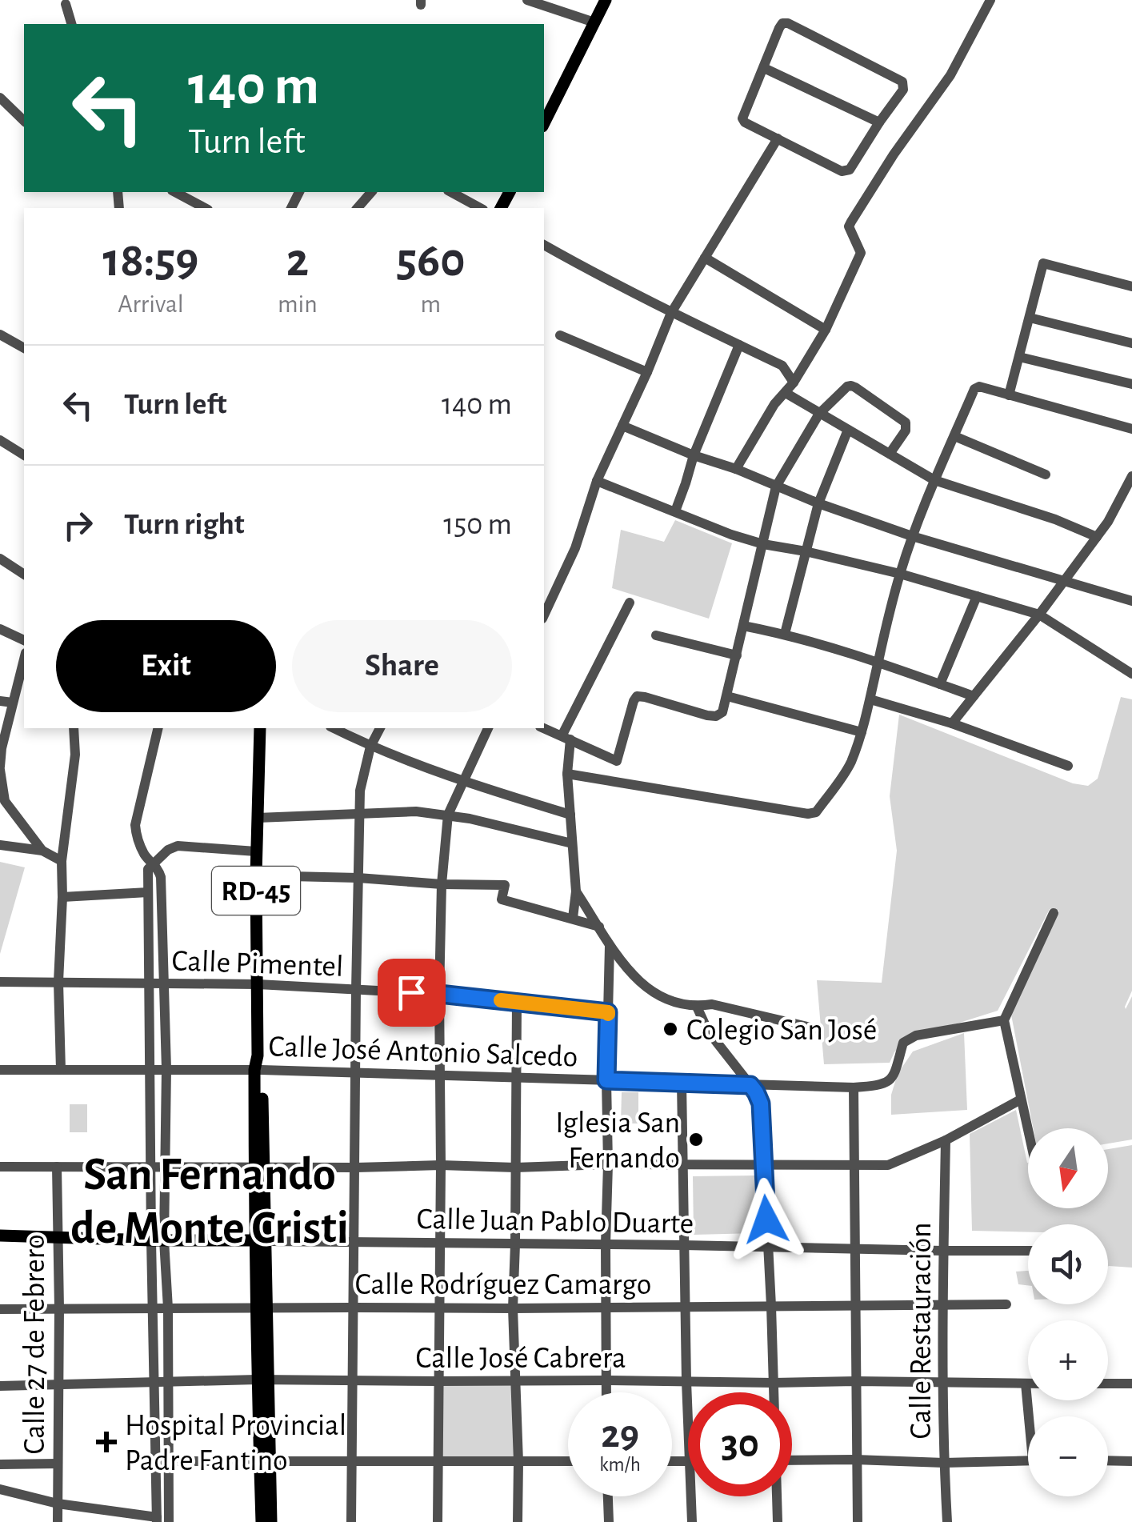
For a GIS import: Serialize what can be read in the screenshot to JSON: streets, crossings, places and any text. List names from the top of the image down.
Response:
{
  "streets": {
    "main road": ["RD-45"],
    "street": [
      "Calle Pimentel",
      "Calle José Antonio Salcedo",
      "Calle Juan Pablo Duarte",
      "Calle Rodríguez Camargo",
      "Calle Restauración",
      "Calle 27 de Febrero",
      "Calle José Cabrera"
    ]
  },
  "crossings": [
    ["RD-45", "Calle Pimentel"],
    ["RD-45", "Calle José Antonio Salcedo"],
    ["RD-45", "Calle Juan Pablo Duarte"],
    ["RD-45", "Calle Rodríguez Camargo"],
    ["RD-45", "Calle José Cabrera"],
    ["Calle Juan Pablo Duarte", "Calle Restauración"],
    ["Calle Rodríguez Camargo", "Calle Restauración"],
    ["Calle Rodríguez Camargo", "Calle 27 de Febrero"],
    ["Calle Restauración", "Calle José Cabrera"],
    ["Calle 27 de Febrero", "Calle José Cabrera"]
  ],
  "districts": ["San Fernando de Monte Cristi"],
  "places": {
    "other": ["Colegio San José", "Iglesia San Fernando"],
    "health": ["Hospital Provincial Padre Fantino"]
  },
  "north": "bottom",
  "page": {
    "turn": ["140 m", "Turn left"],
    "eta": [
      "18:59",
      "Arrival",
      "2",
      "min",
      "560",
      "m"
    ],
    "list": [
      {
        "name": "Turn left",
        "value": "140 m"
      },
      {
        "name": "Turn right",
        "value": "150 m"
      }
    ],
    "buttons": ["Exit", "Share"],
    "map_buttons": ["+", "−"],
    "speed": "29 km/h",
    "limit": "30"
  }
}
